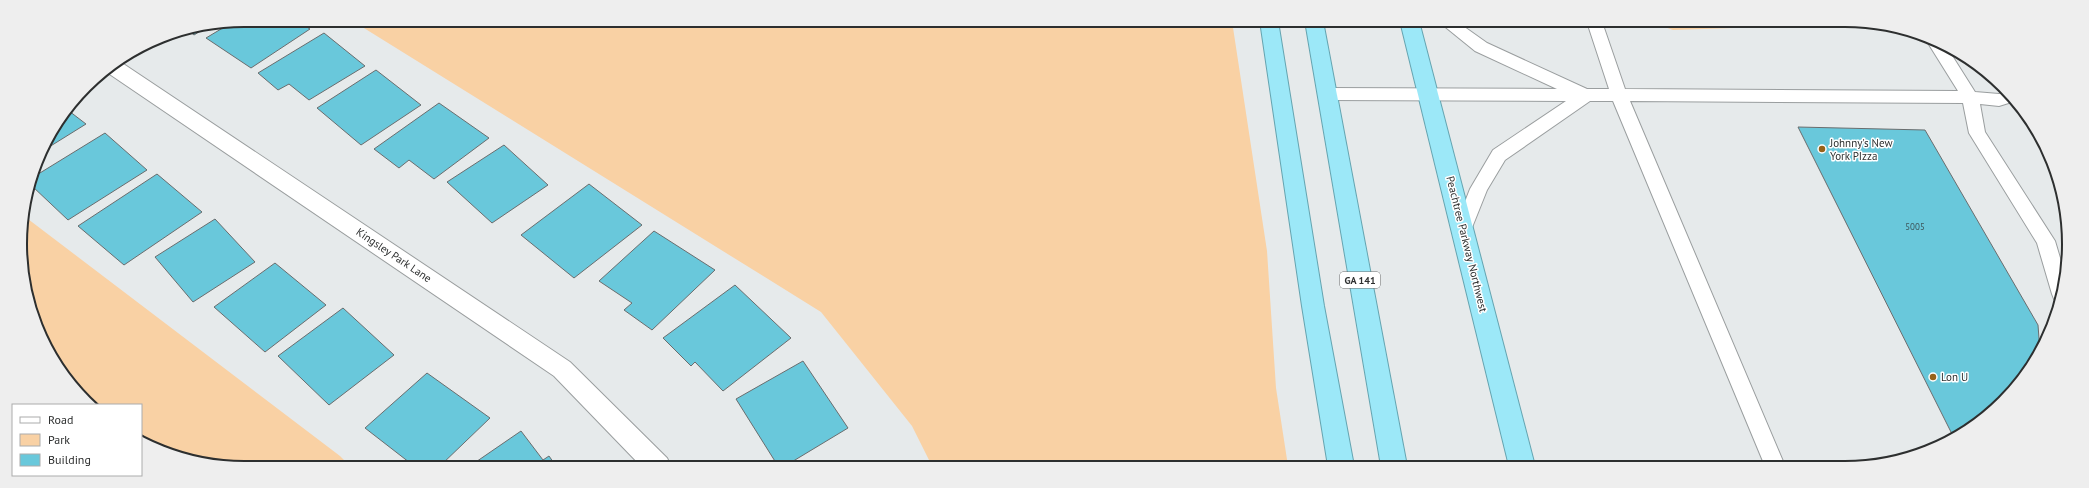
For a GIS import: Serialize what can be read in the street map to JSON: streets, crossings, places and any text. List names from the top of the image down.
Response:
{
  "streets": {
    "highway": ["Peachtree Parkway Northwest", "GA 141"],
    "street": ["Kingsley Park Lane"]
  },
  "places": ["Johnny's New York PIzza", "Lon U"],
  "house_numbers": ["5005"],
  "legend": ["Road", "Park", "Building"]
}
